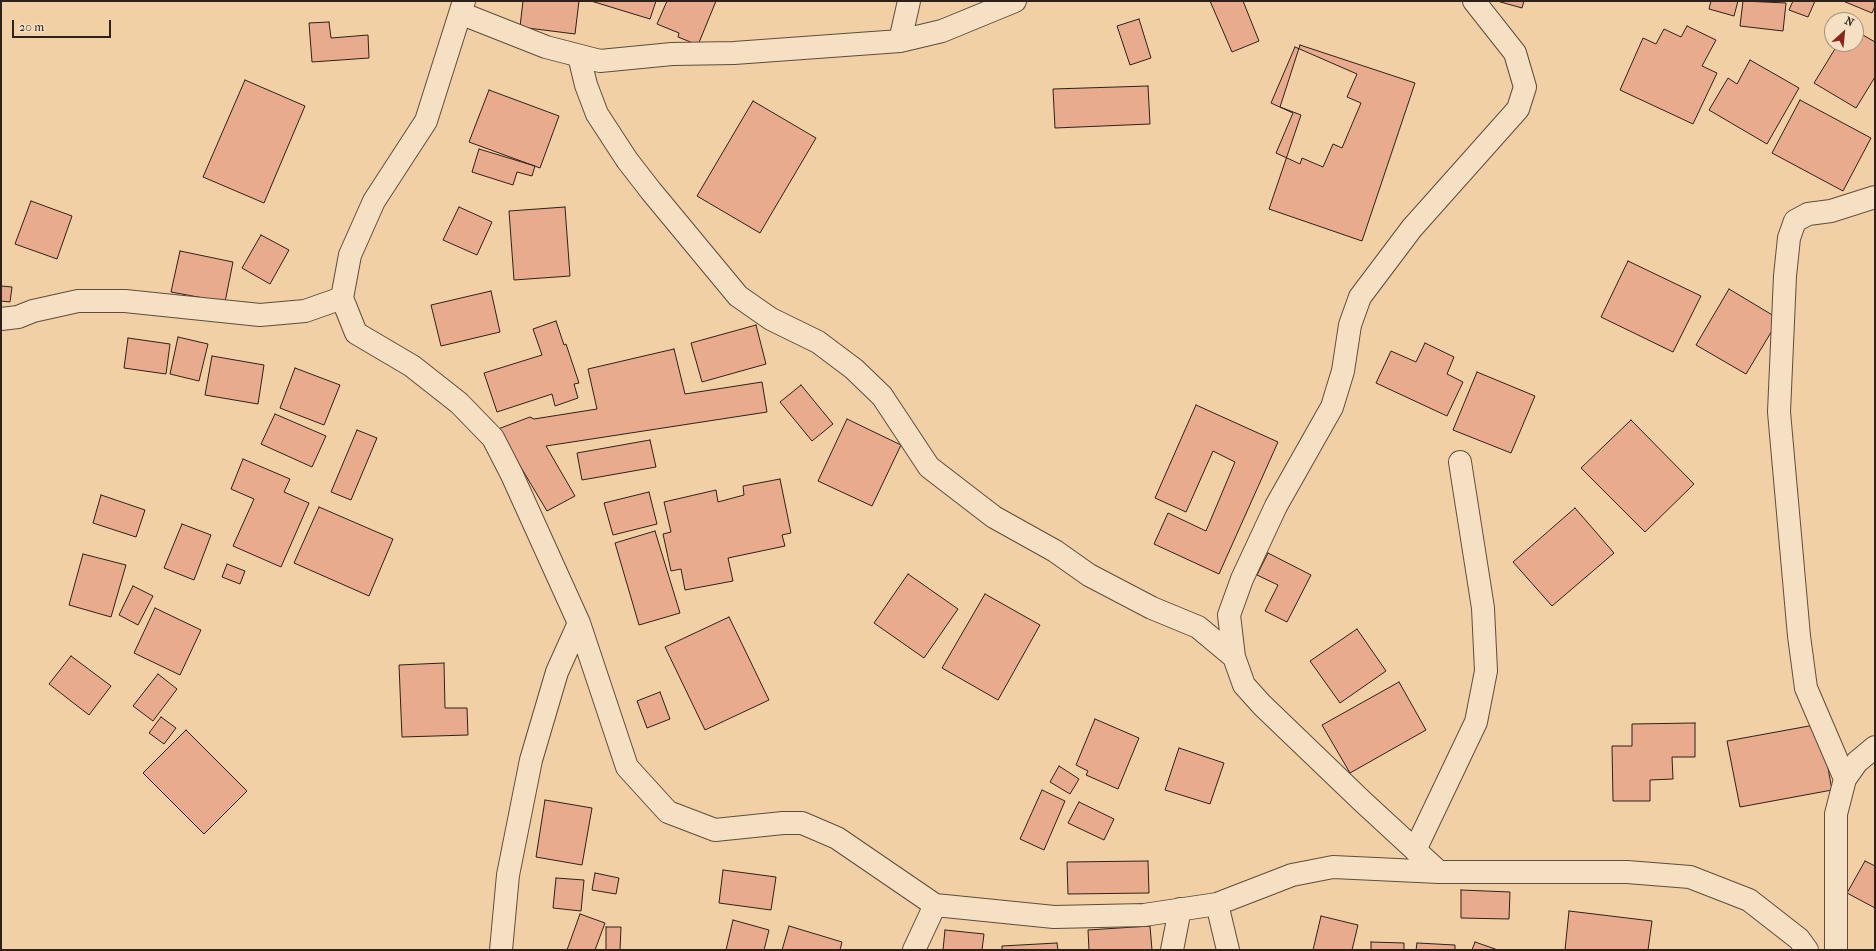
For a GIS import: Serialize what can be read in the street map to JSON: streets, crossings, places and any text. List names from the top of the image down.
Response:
{
  "scale_bar": "20 m",
  "north": "top right"
}
